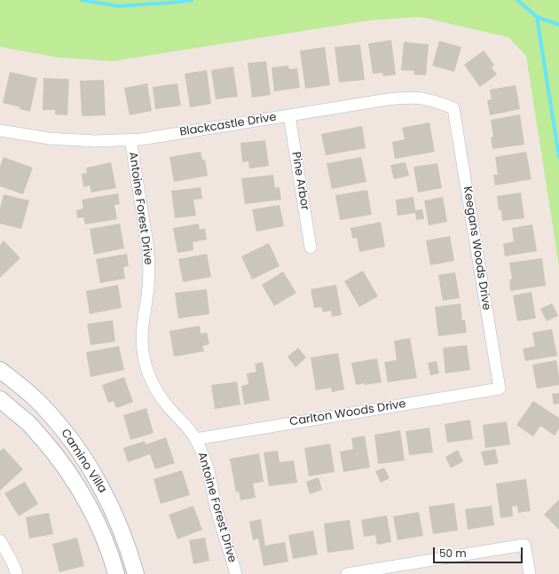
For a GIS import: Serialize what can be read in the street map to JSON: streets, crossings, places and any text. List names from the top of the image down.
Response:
{
  "streets": {
    "street": [
      "Blackcastle Drive",
      "Pine Arbor",
      "Antoine Forest Drive",
      "Keegans Woods Drive",
      "Carlton Woods Drive",
      "Camino Villa"
    ]
  },
  "crossings": [
    ["Blackcastle Drive", "Pine Arbor"],
    ["Blackcastle Drive", "Antoine Forest Drive"],
    ["Blackcastle Drive", "Keegans Woods Drive"],
    ["Antoine Forest Drive", "Carlton Woods Drive"],
    ["Keegans Woods Drive", "Carlton Woods Drive"]
  ],
  "scale_bar": "50 m"
}
